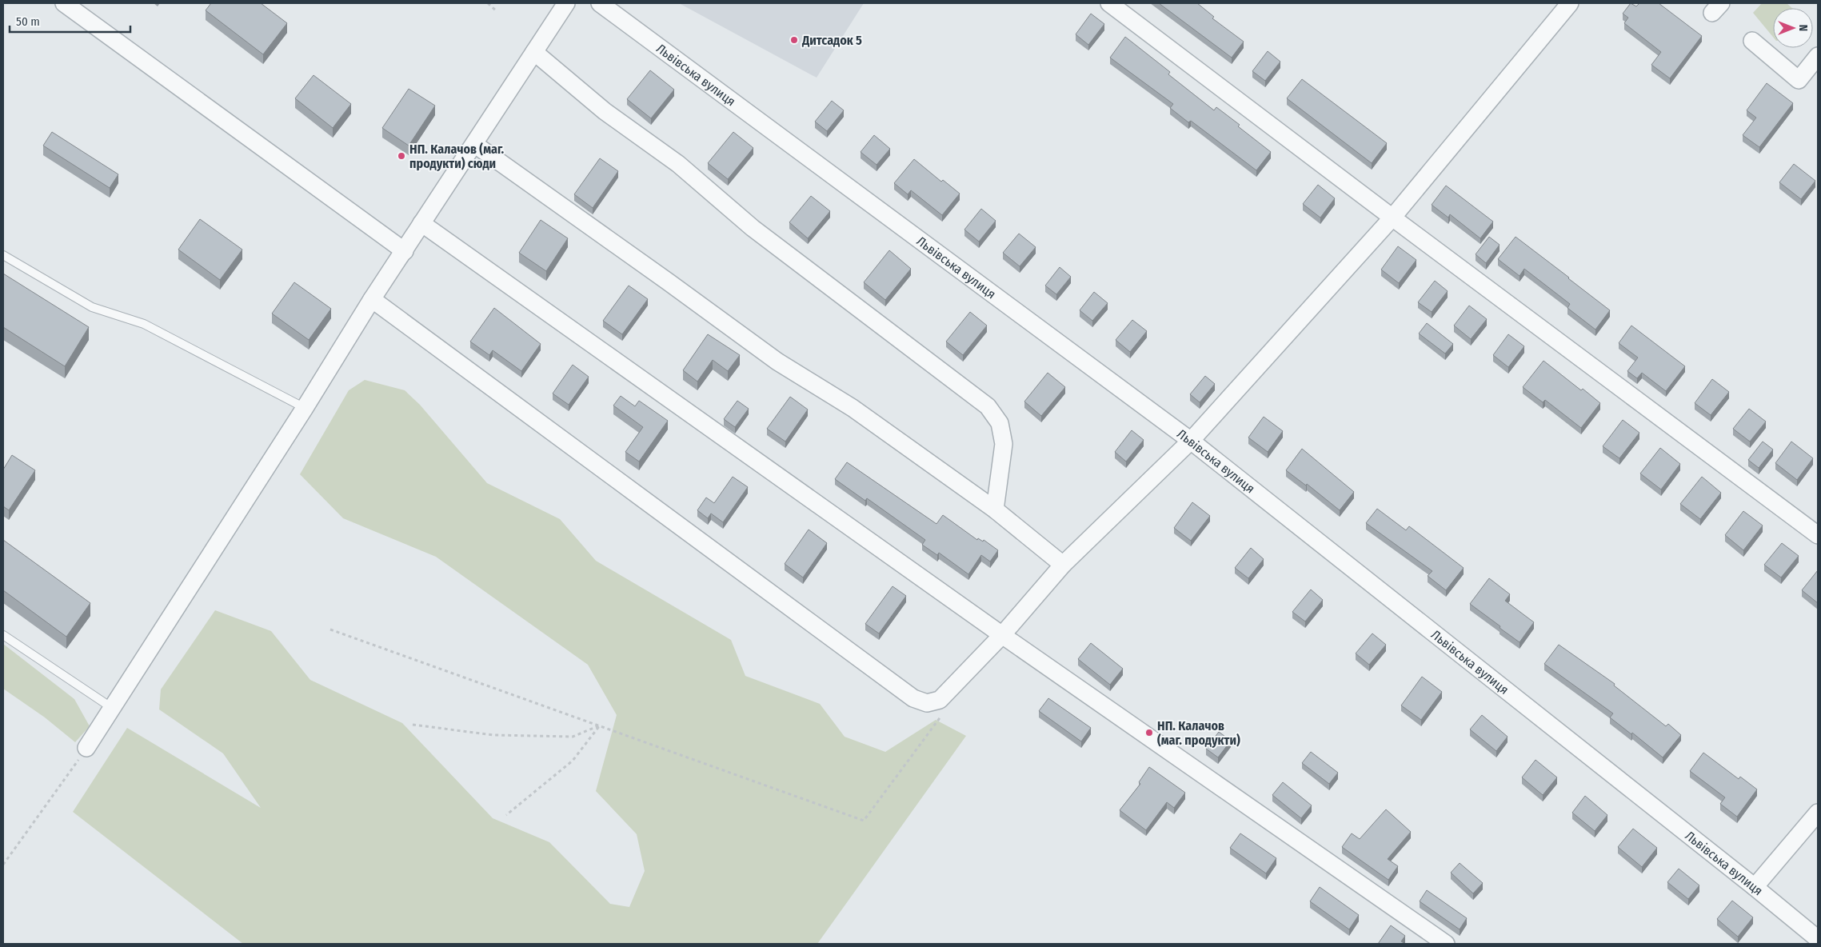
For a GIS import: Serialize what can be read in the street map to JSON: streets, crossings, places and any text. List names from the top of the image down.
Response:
{
  "streets": {
    "street": ["Львівська вулиця"]
  },
  "places": ["Дитсадок 5", "НП. Калачов (маг. продукти) сюди", "НП. Калачов (маг. продукти)"],
  "scale_bar": "50 m",
  "north": "right"
}
